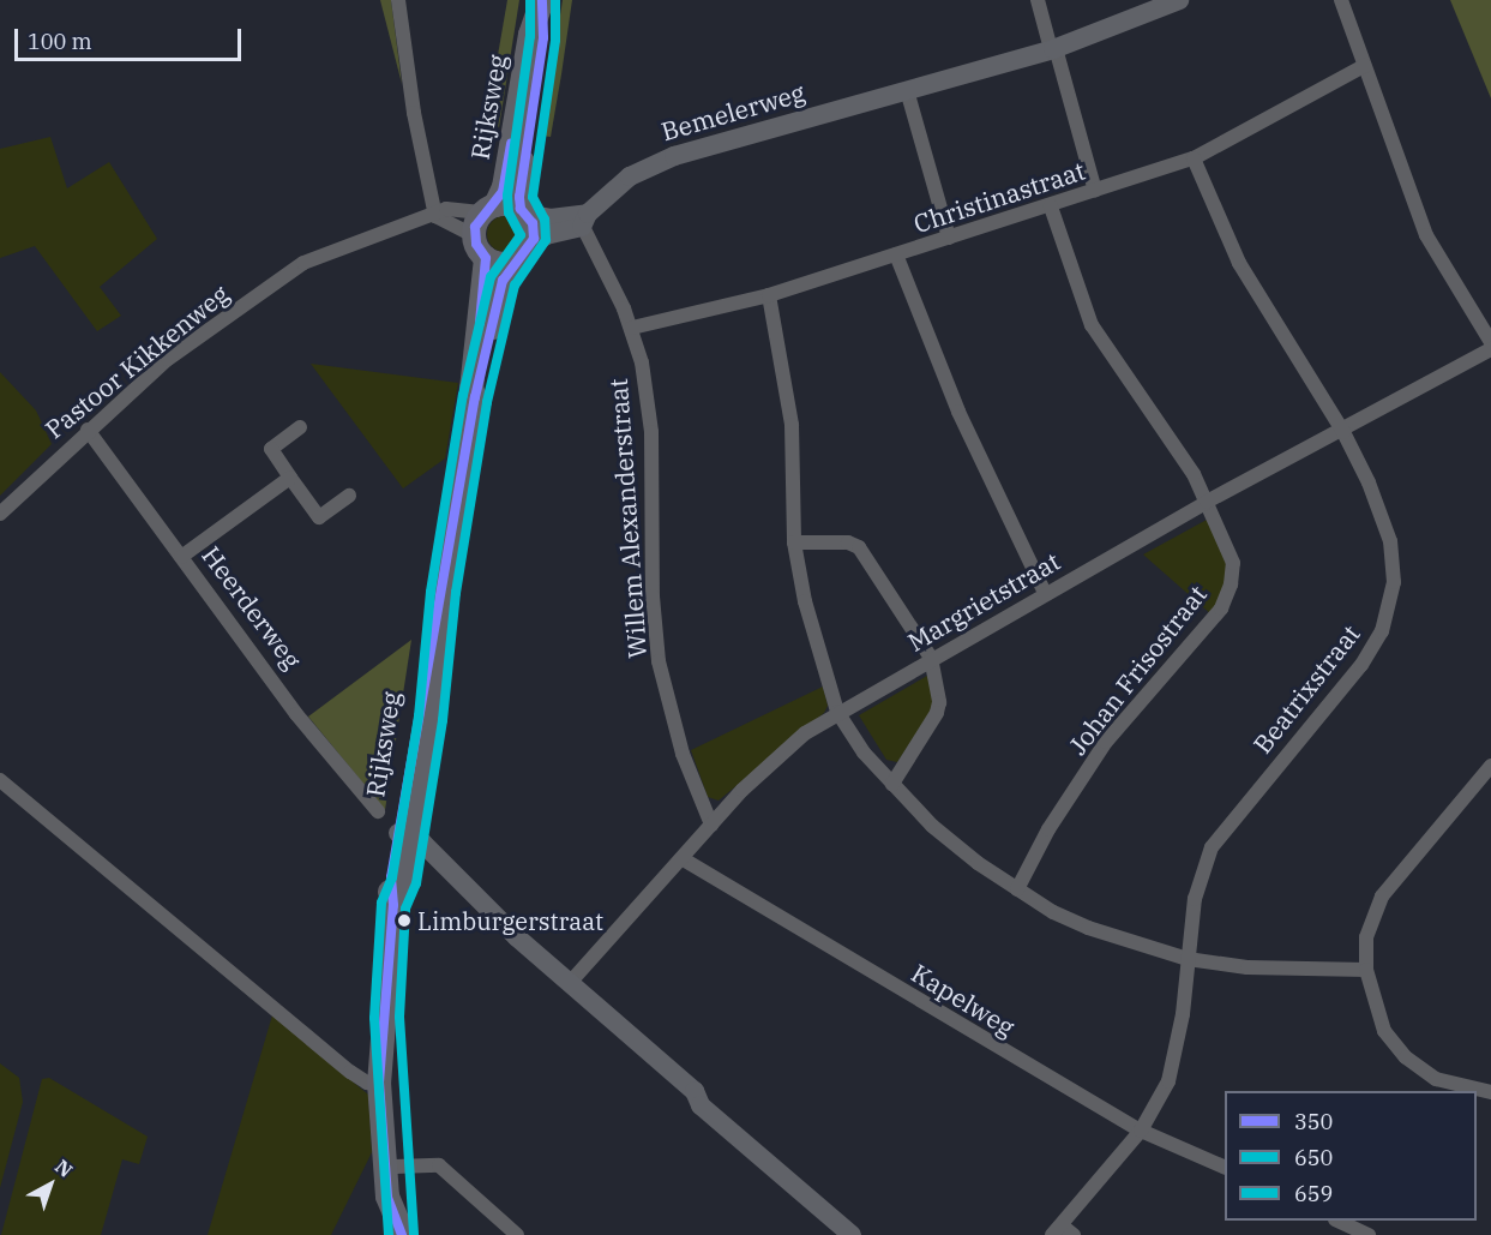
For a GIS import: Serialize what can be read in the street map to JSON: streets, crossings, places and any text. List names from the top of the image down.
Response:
{
  "streets": {
    "main road": ["Rijksweg"],
    "street": [
      "Bemelerweg",
      "Christinastraat",
      "Pastoor Kikkenweg",
      "Willem Alexanderstraat",
      "Margrietstraat",
      "Heerderweg",
      "Johan Frisostraat",
      "Beatrixstraat",
      "Kapelweg"
    ]
  },
  "crossings": [
    ["Rijksweg", "Bemelerweg"],
    ["Rijksweg", "Pastoor Kikkenweg"],
    ["Bemelerweg", "Pastoor Kikkenweg"],
    ["Bemelerweg", "Willem Alexanderstraat"],
    ["Christinastraat", "Willem Alexanderstraat"],
    ["Christinastraat", "Johan Frisostraat"],
    ["Christinastraat", "Beatrixstraat"],
    ["Pastoor Kikkenweg", "Heerderweg"],
    ["Willem Alexanderstraat", "Margrietstraat"],
    ["Margrietstraat", "Johan Frisostraat"],
    ["Margrietstraat", "Beatrixstraat"],
    ["Margrietstraat", "Kapelweg"],
    ["Beatrixstraat", "Kapelweg"]
  ],
  "places": ["Limburgerstraat"],
  "lines": ["transit line 350", "transit line 650", "transit line 659"],
  "legend": ["350", "650", "659"],
  "scale_bar": "100 m",
  "north": "top right"
}
